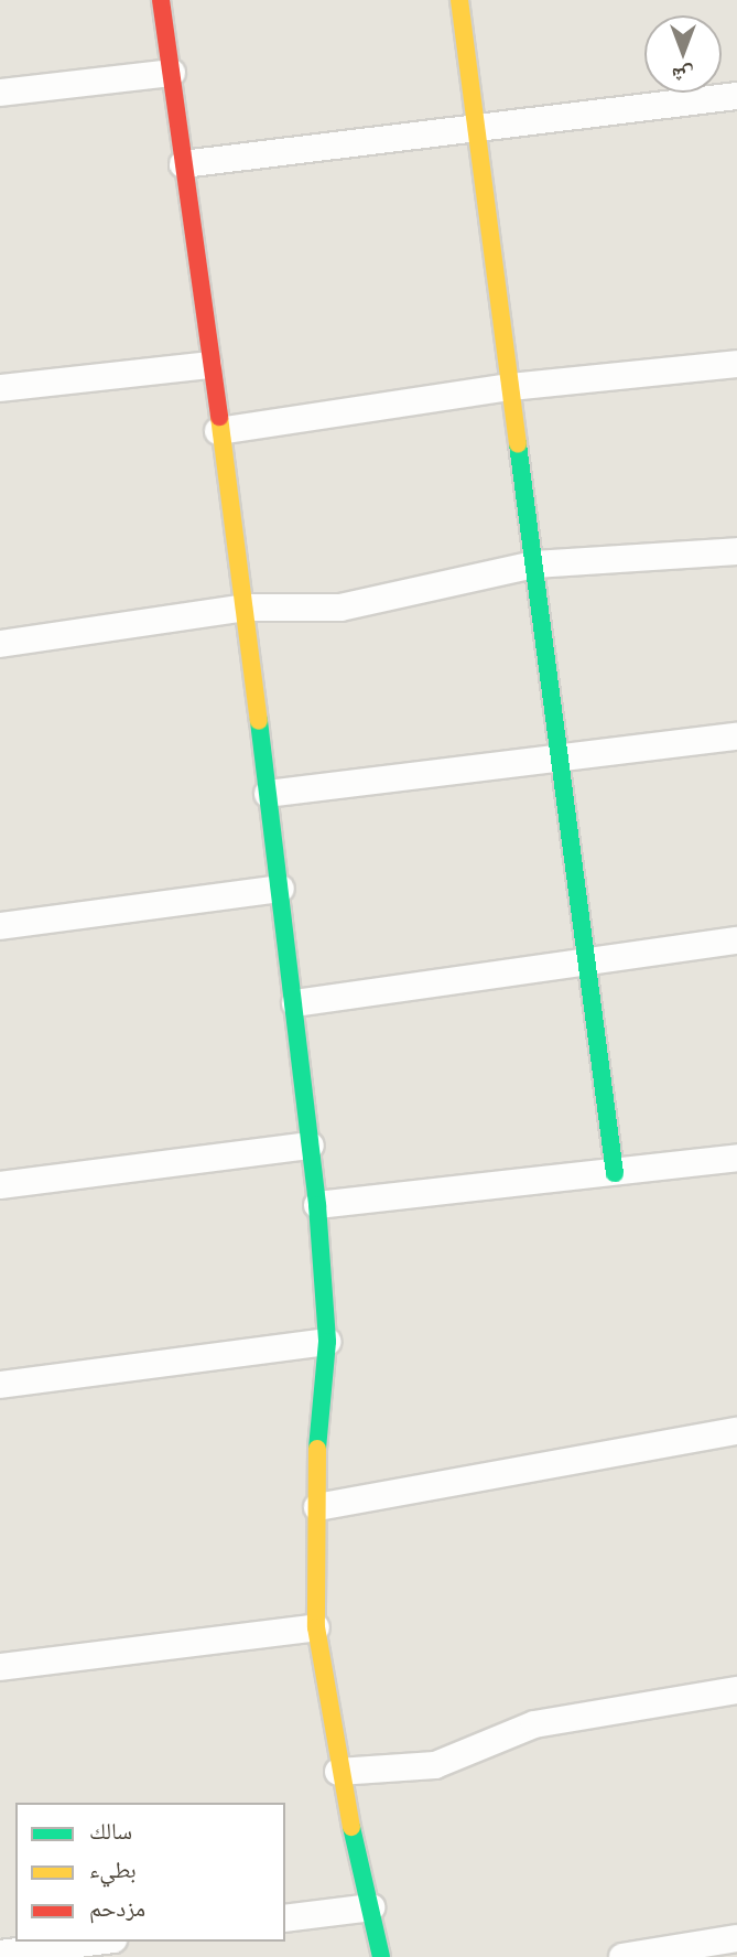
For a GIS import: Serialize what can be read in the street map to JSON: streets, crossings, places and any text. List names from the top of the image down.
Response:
{
  "legend": ["سالك", "بطيء", "مزدحم"],
  "north": "bottom"
}
